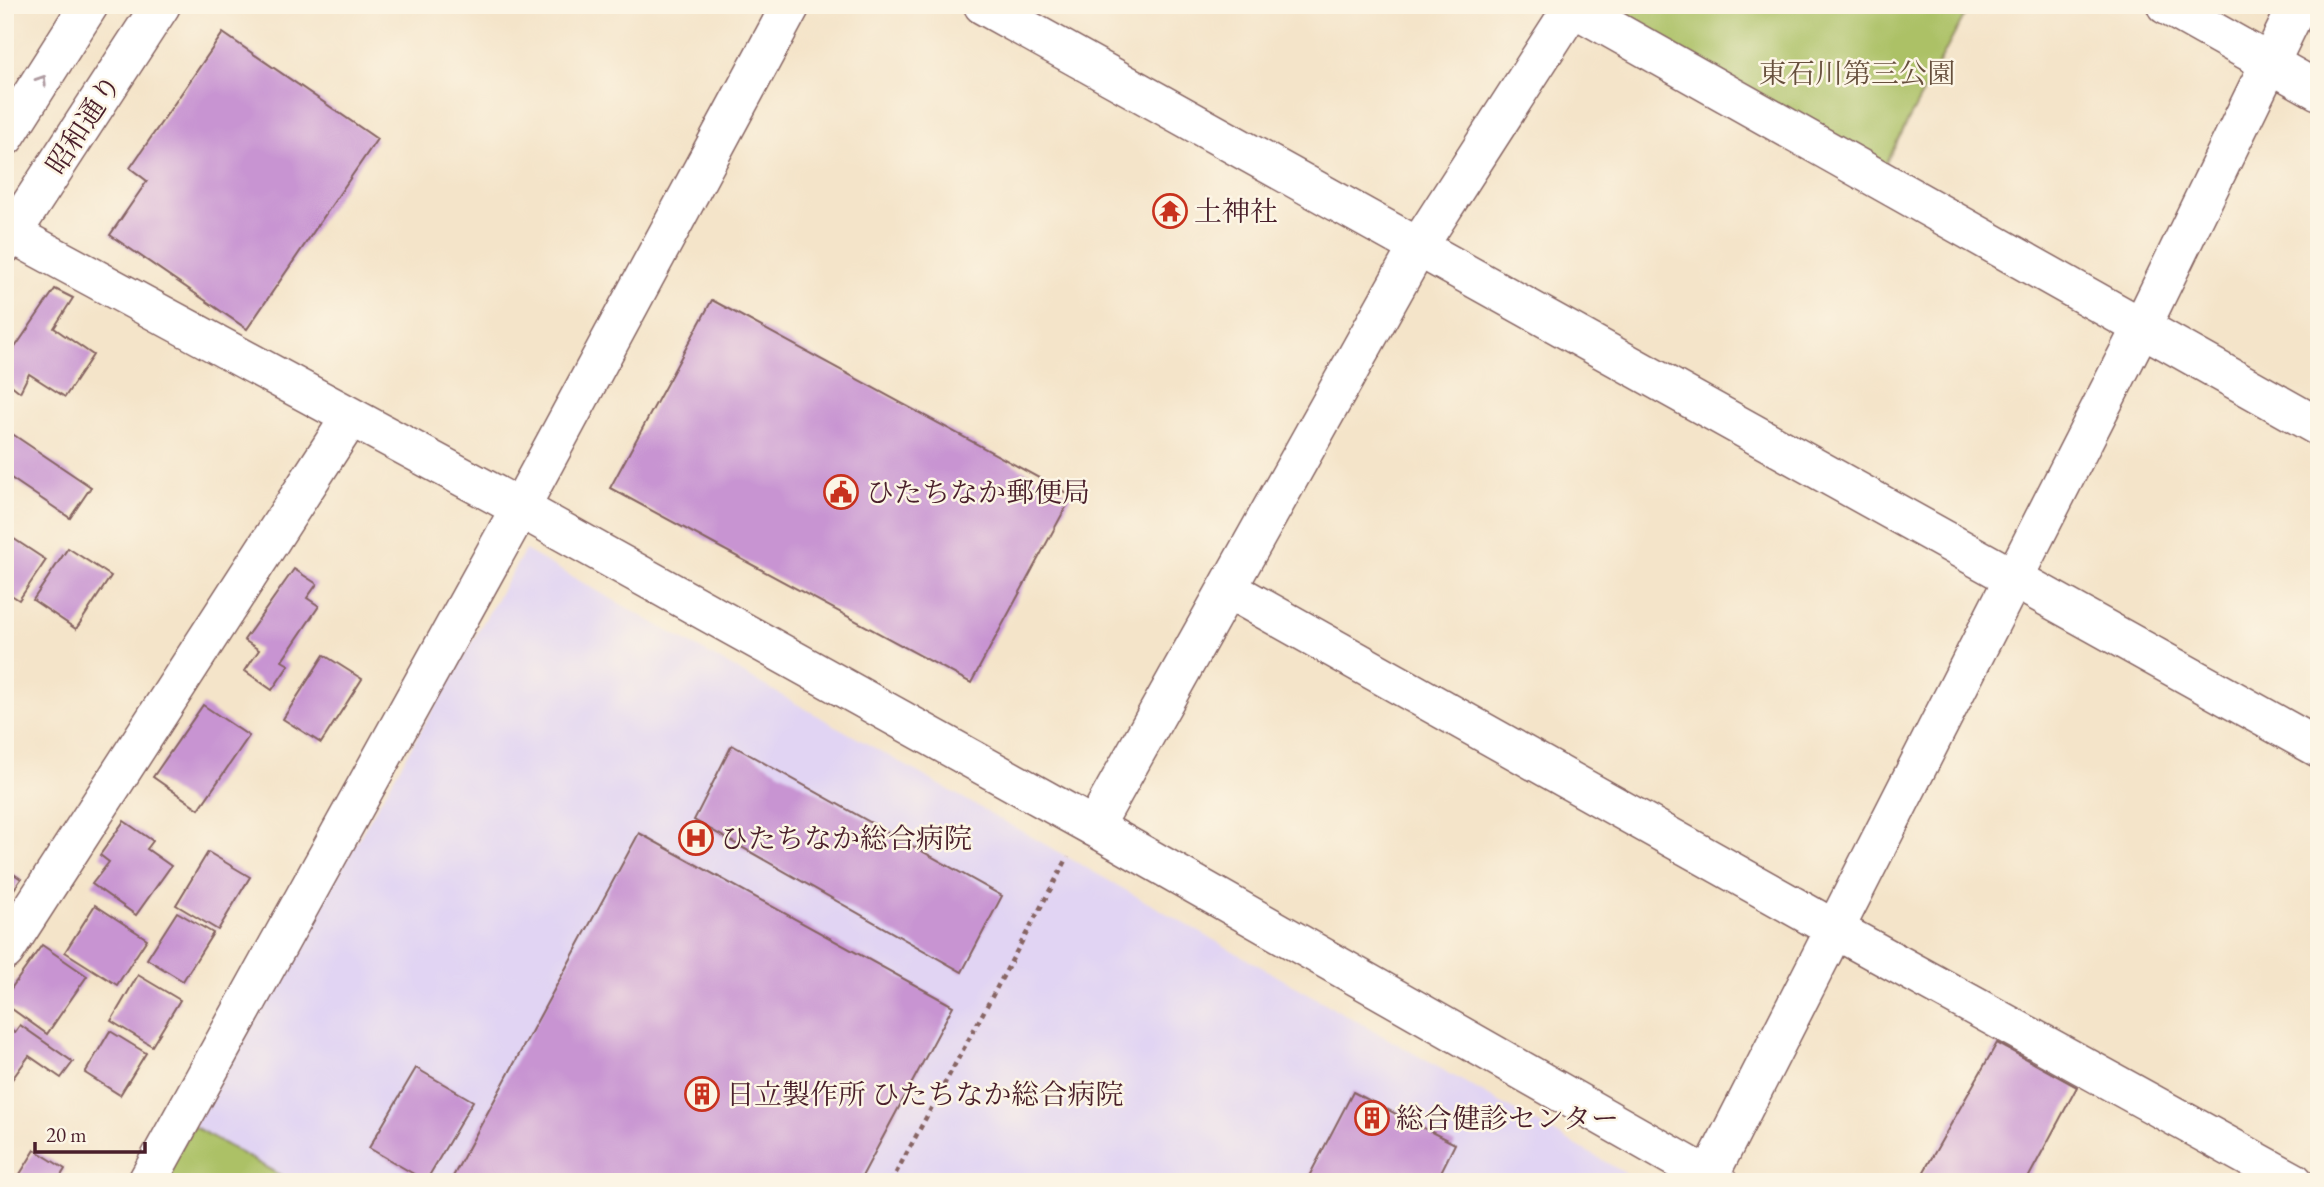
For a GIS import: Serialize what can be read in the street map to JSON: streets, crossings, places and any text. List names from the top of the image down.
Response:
{
  "streets": {
    "street": ["昭和通り"]
  },
  "parks": ["東石川第三公園"],
  "places": {
    "temple": ["土神社"],
    "public building": ["ひたちなか郵便局"],
    "hospital": ["ひたちなか総合病院"],
    "building": ["日立製作所 ひたちなか総合病院", "総合健診センター"]
  },
  "scale_bar": "20 m"
}
